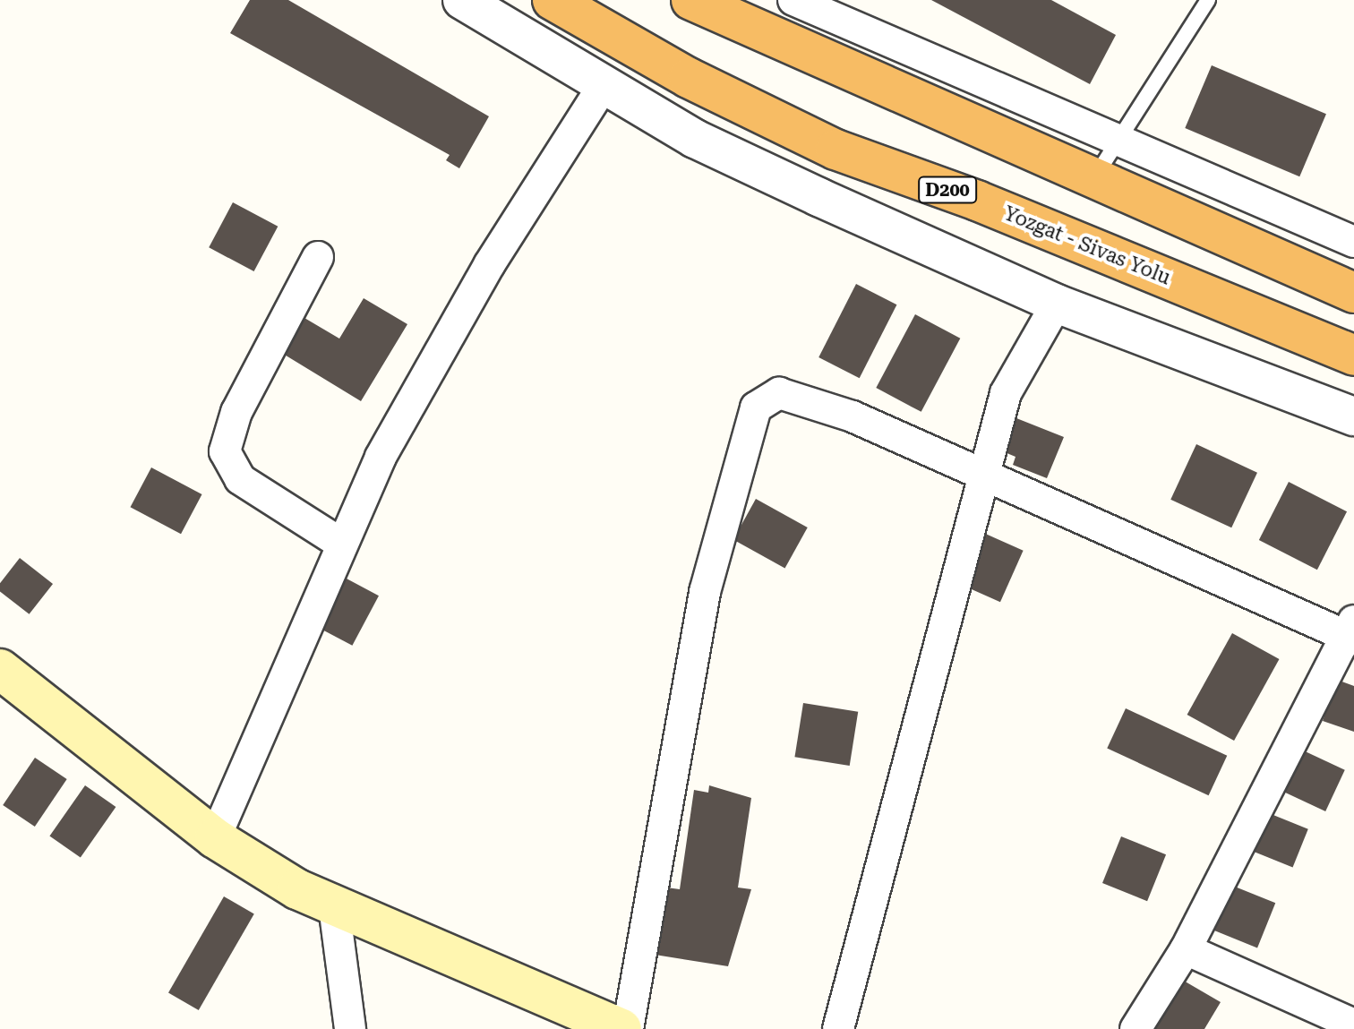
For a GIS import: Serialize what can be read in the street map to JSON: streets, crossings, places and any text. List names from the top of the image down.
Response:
{
  "streets": {
    "highway": ["D200", "Yozgat - Sivas Yolu"]
  }
}
